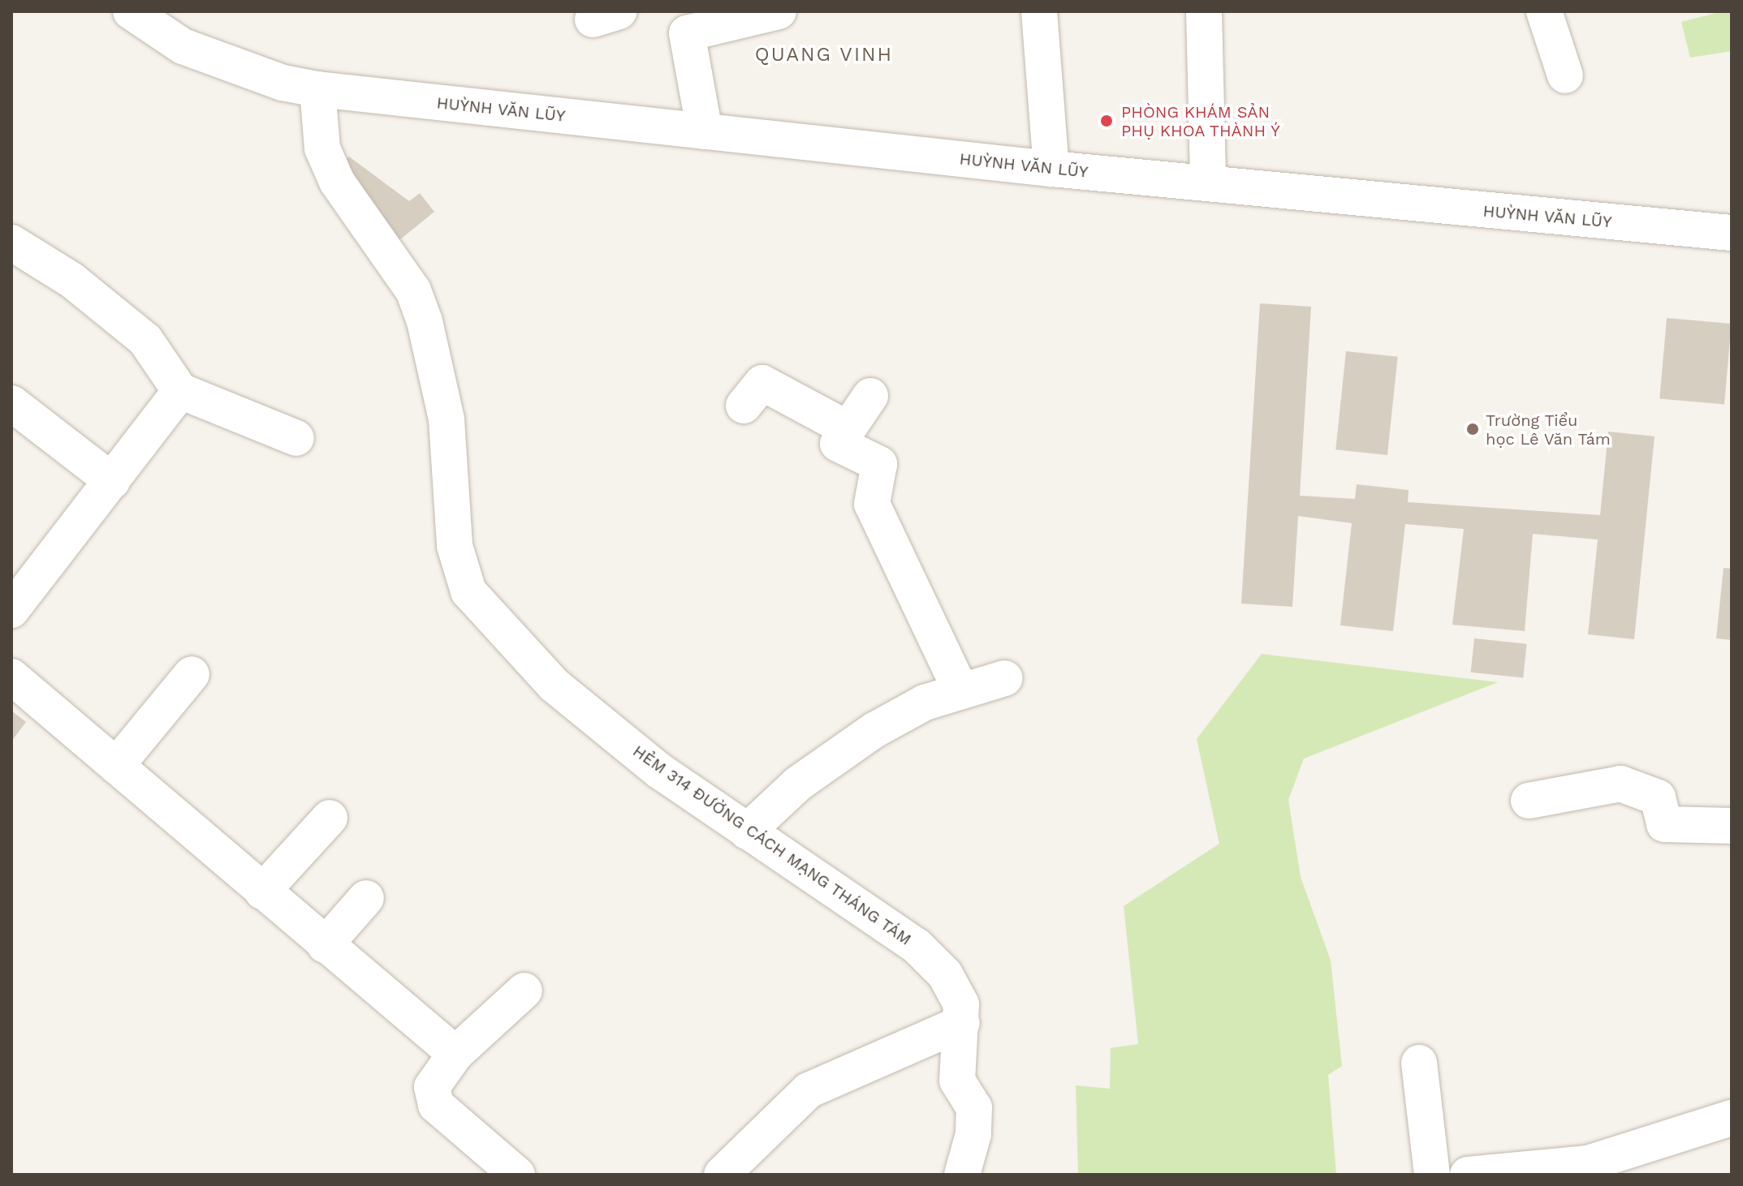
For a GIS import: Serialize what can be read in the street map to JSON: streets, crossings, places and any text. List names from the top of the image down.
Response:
{
  "streets": {
    "street": ["HUỲNH VĂN LŨY", "HẺM 314 ĐƯỜNG CÁCH MẠNG THÁNG TÁM"]
  },
  "crossings": [
    ["HUỲNH VĂN LŨY", "HẺM 314 ĐƯỜNG CÁCH MẠNG THÁNG TÁM"]
  ],
  "districts": ["QUANG VINH"],
  "places": ["PHÒNG KHÁM SẢN PHỤ KHOA THÀNH Ý", "Trường Tiểu học Lê Văn Tám"]
}
